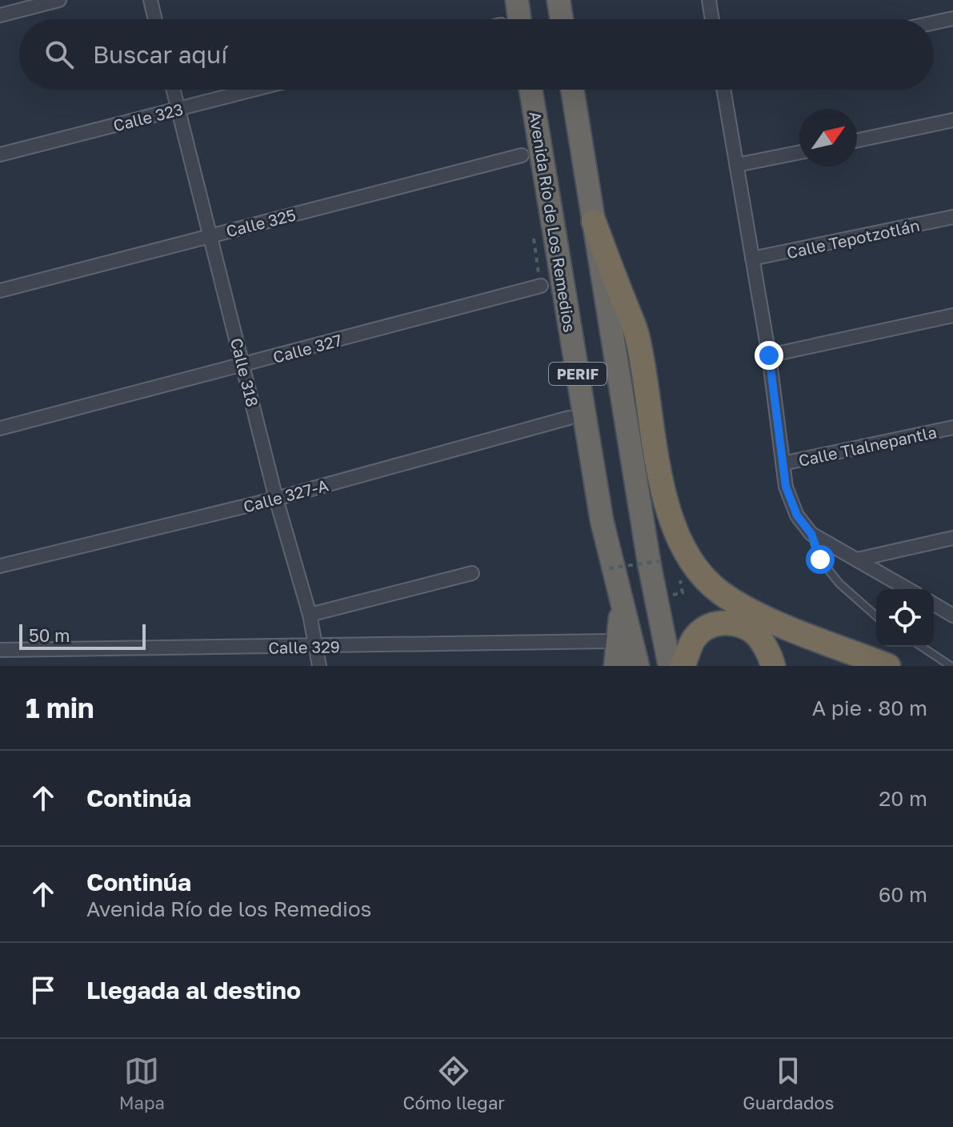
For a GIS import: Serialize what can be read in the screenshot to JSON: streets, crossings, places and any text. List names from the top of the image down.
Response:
{
  "streets": {
    "highway": ["Avenida Río de Los Remedios", "PERIF"],
    "street": [
      "Calle 323",
      "Calle 325",
      "Calle Tepotzotlán",
      "Calle 327",
      "Calle 318",
      "Calle Tlalnepantla",
      "Calle 327-A",
      "Calle 329"
    ]
  },
  "crossings": [
    ["Calle 323", "Calle 318"],
    ["Calle 325", "Calle 318"],
    ["Calle 327", "Calle 318"],
    ["Calle 318", "Calle 327-A"],
    ["Calle 318", "Calle 329"]
  ],
  "scale_bar": "50 m",
  "north": "top right",
  "page": {
    "search": "Buscar aquí",
    "scale": "50 m",
    "heading": ["1 min", "A pie · 80 m"],
    "list": [
      ["Continúa", "20 m"],
      ["Continúa", "Avenida Río de los Remedios", "60 m"],
      "Llegada al destino"
    ],
    "nav": ["Mapa", "Cómo llegar", "Guardados"]
  }
}
